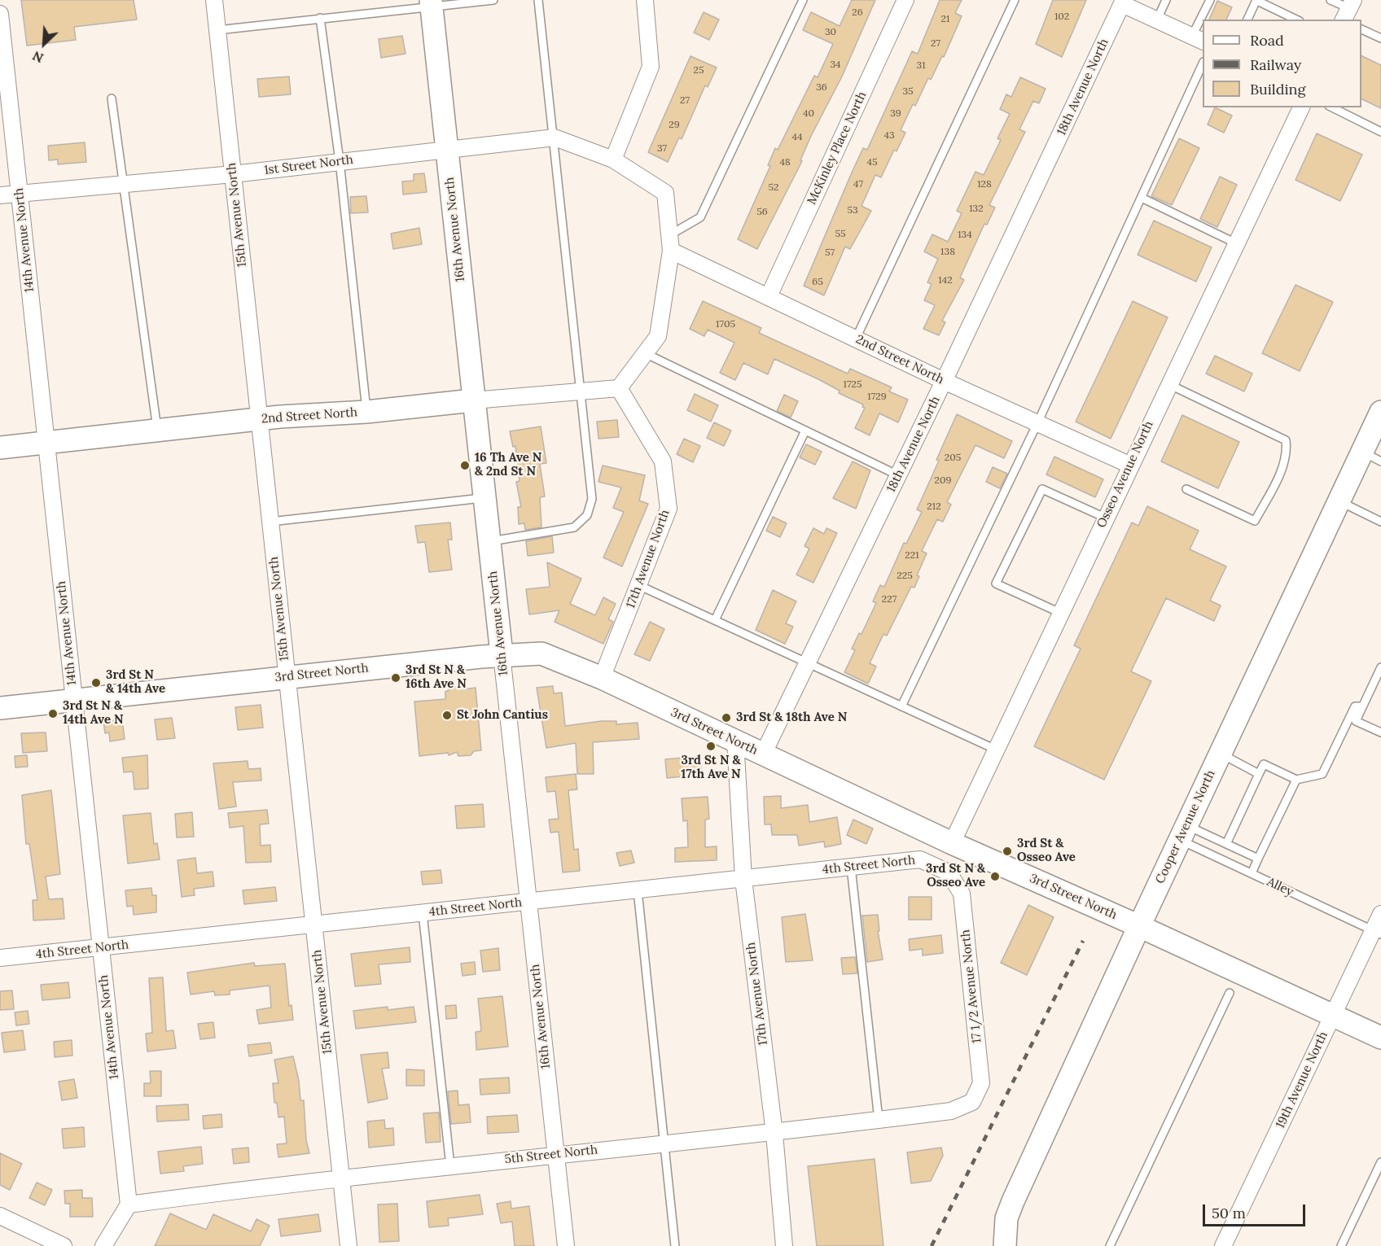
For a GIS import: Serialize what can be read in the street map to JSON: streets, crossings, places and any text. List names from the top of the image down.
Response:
{
  "streets": {
    "street": [
      "18th Avenue North",
      "McKinley Place North",
      "1st Street North",
      "15th Avenue North",
      "16th Avenue North",
      "14th Avenue North",
      "2nd Street North",
      "Osseo Avenue North",
      "17th Avenue North",
      "3rd Street North",
      "Cooper Avenue North",
      "4th Street North",
      "17 1/2 Avenue North",
      "19th Avenue North",
      "5th Street North"
    ],
    "lane": ["Alley"]
  },
  "crossings": [
    ["18th Avenue North", "2nd Street North"],
    ["18th Avenue North", "3rd Street North"],
    ["McKinley Place North", "2nd Street North"],
    ["1st Street North", "15th Avenue North"],
    ["1st Street North", "16th Avenue North"],
    ["1st Street North", "14th Avenue North"],
    ["15th Avenue North", "2nd Street North"],
    ["15th Avenue North", "3rd Street North"],
    ["15th Avenue North", "4th Street North"],
    ["15th Avenue North", "5th Street North"],
    ["16th Avenue North", "2nd Street North"],
    ["16th Avenue North", "3rd Street North"],
    ["16th Avenue North", "4th Street North"],
    ["16th Avenue North", "5th Street North"],
    ["14th Avenue North", "2nd Street North"],
    ["14th Avenue North", "3rd Street North"],
    ["14th Avenue North", "4th Street North"],
    ["14th Avenue North", "5th Street North"],
    ["2nd Street North", "Osseo Avenue North"],
    ["2nd Street North", "17th Avenue North"],
    ["Osseo Avenue North", "3rd Street North"],
    ["17th Avenue North", "3rd Street North"],
    ["17th Avenue North", "4th Street North"],
    ["17th Avenue North", "5th Street North"],
    ["3rd Street North", "Cooper Avenue North"],
    ["3rd Street North", "19th Avenue North"],
    ["Cooper Avenue North", "Alley"],
    ["4th Street North", "17 1/2 Avenue North"],
    ["Alley", "19th Avenue North"],
    ["17 1/2 Avenue North", "5th Street North"]
  ],
  "places": [
    "16 Th Ave N & 2nd St N",
    "3rd St N & 16th Ave N",
    "3rd St N & 14th Ave",
    "3rd St N & 14th Ave N",
    "St John Cantius",
    "3rd St & 18th Ave N",
    "3rd St N & 17th Ave N",
    "3rd St & Osseo Ave",
    "3rd St N & Osseo Ave"
  ],
  "house_numbers": [
    "26",
    "102",
    "21",
    "30",
    "27",
    "34",
    "31",
    "25",
    "36",
    "35",
    "27",
    "40",
    "39",
    "29",
    "43",
    "44",
    "37",
    "48",
    "45",
    "47",
    "128",
    "52",
    "132",
    "53",
    "56",
    "55",
    "134",
    "138",
    "57",
    "142",
    "65",
    "1705",
    "1725",
    "1729",
    "205",
    "209",
    "212",
    "221",
    "225",
    "227"
  ],
  "legend": ["Road", "Railway", "Building"],
  "scale_bar": "50 m",
  "north": "bottom left"
}
